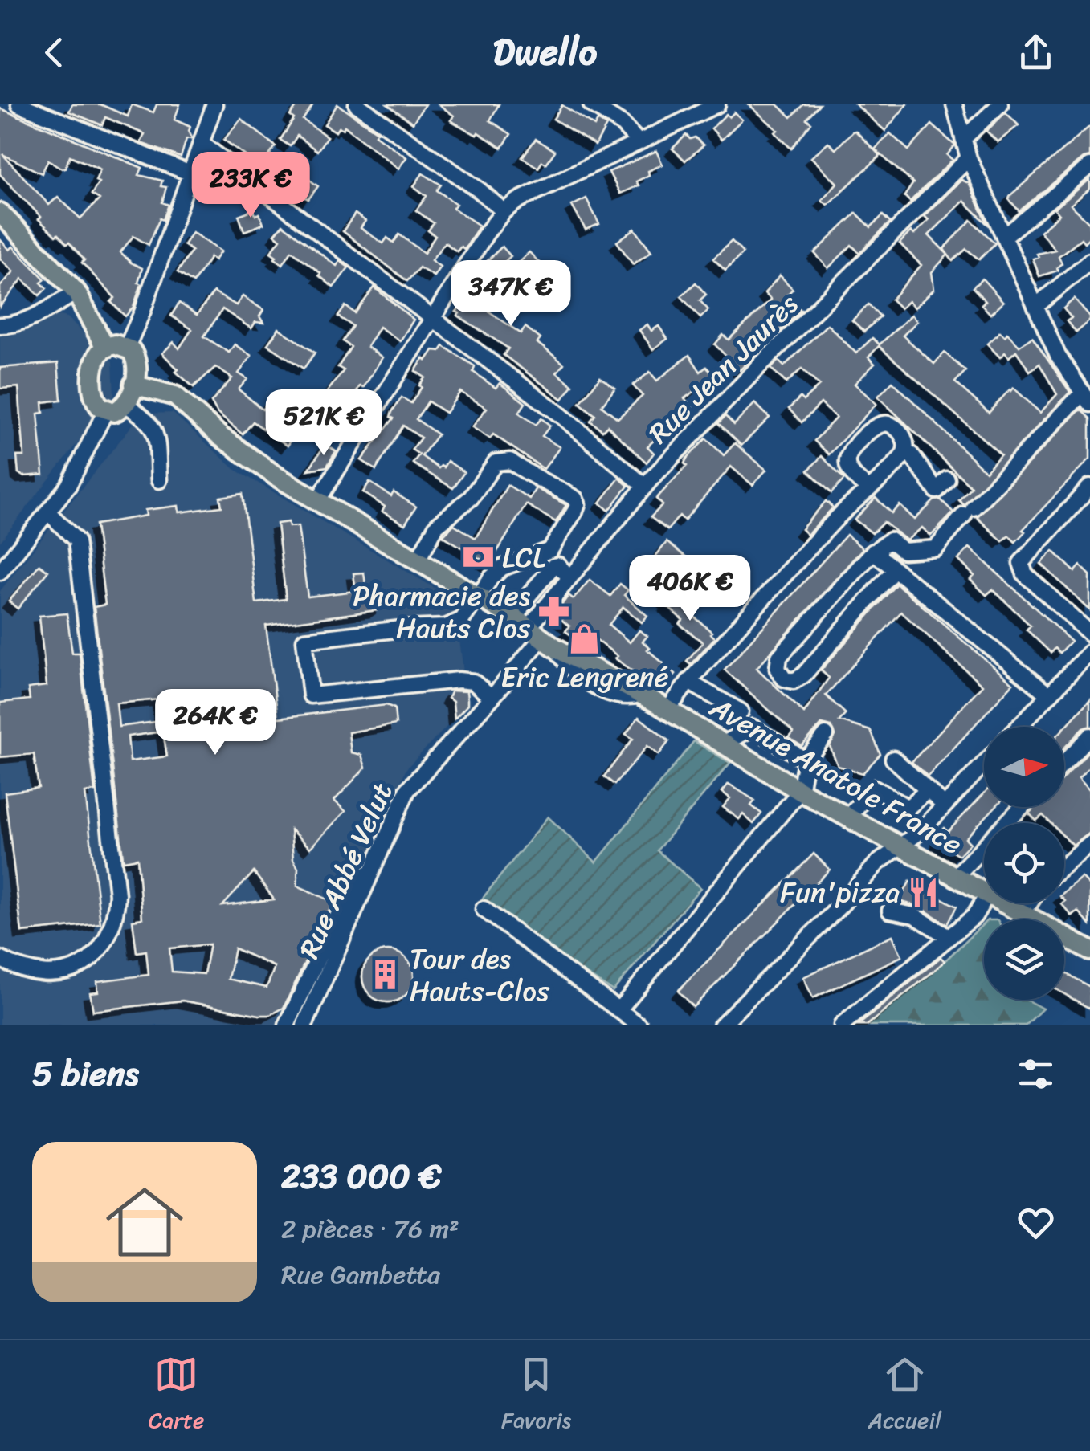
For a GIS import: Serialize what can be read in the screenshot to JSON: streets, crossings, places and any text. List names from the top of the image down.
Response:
{
  "streets": {
    "main road": ["Avenue Anatole France"],
    "street": ["Rue Jean Jaurès", "Rue Abbé Velut"]
  },
  "crossings": [
    ["Rue Jean Jaurès", "Avenue Anatole France"],
    ["Rue Jean Jaurès", "Rue Abbé Velut"],
    ["Avenue Anatole France", "Rue Abbé Velut"]
  ],
  "places": {
    "bank": ["LCL"],
    "pharmacy": ["Pharmacie des Hauts Clos"],
    "shop": ["Eric Lengrené"],
    "restaurant": ["Fun'pizza"],
    "building": ["Tour des Hauts-Clos"]
  },
  "north": "right",
  "page": {
    "header": "Dwello",
    "price": [
      "233K €",
      "347K €",
      "521K €",
      "406K €",
      "264K €"
    ],
    "heading": "5 biens",
    "list": [
      {
        "name": "233 000 €",
        "note": "2 pièces · 76 m² · Rue Gambetta"
      }
    ],
    "tabs": ["Carte", "Favoris", "Accueil"]
  }
}
